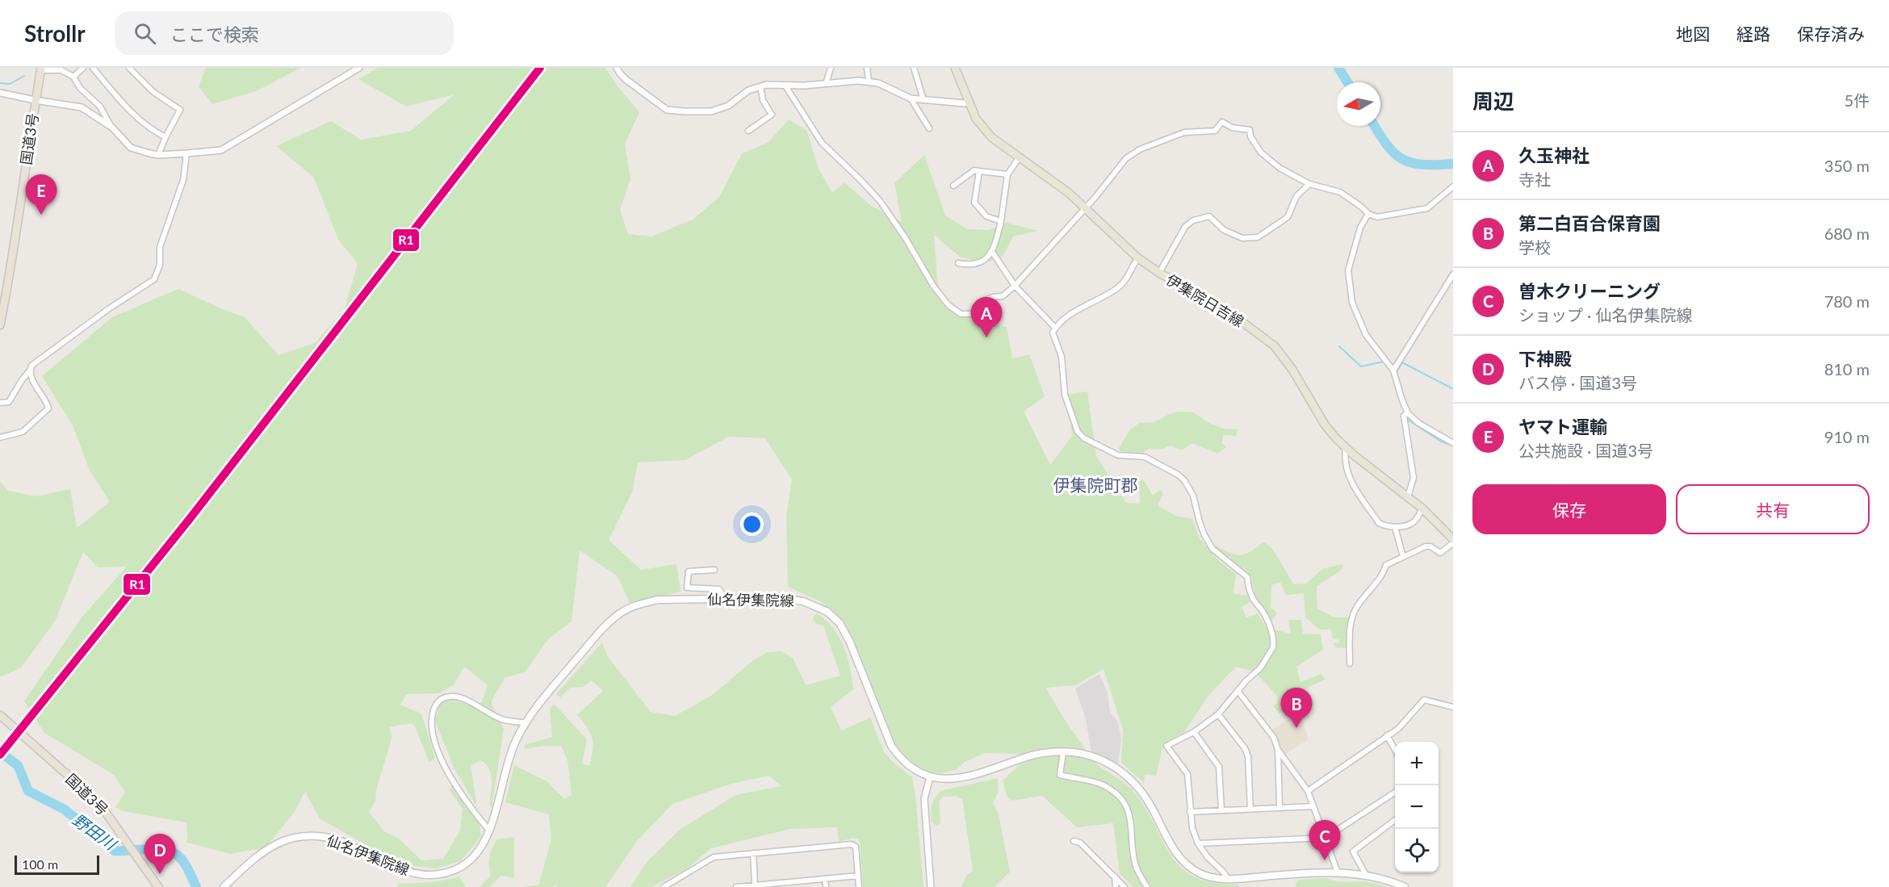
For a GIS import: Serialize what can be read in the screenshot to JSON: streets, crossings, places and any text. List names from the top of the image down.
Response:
{
  "streets": {
    "highway": ["国道3号"],
    "main road": ["伊集院日吉線", "仙名伊集院線"]
  },
  "districts": ["伊集院町郡"],
  "water": ["野田川"],
  "lines": ["transit line R1"],
  "scale_bar": "100 m",
  "north": "left",
  "page": {
    "header": "Strollr",
    "search": "ここで検索",
    "nav": ["地図", "経路", "保存済み"],
    "heading": ["周辺", "5件"],
    "list": [
      {
        "mark": "A",
        "name": "久玉神社",
        "note": "寺社",
        "value": "350 m"
      },
      {
        "mark": "B",
        "name": "第二白百合保育園",
        "note": "学校",
        "value": "680 m"
      },
      {
        "mark": "C",
        "name": "曽木クリーニング",
        "note": "ショップ · 仙名伊集院線",
        "value": "780 m"
      },
      {
        "mark": "D",
        "name": "下神殿",
        "note": "バス停 · 国道3号",
        "value": "810 m"
      },
      {
        "mark": "E",
        "name": "ヤマト運輸",
        "note": "公共施設 · 国道3号",
        "value": "910 m"
      }
    ],
    "pins": [
      "E",
      "A",
      "B",
      "C",
      "D"
    ],
    "buttons": ["保存", "共有"],
    "map_buttons": ["+", "−"],
    "scale": "100 m"
  }
}
